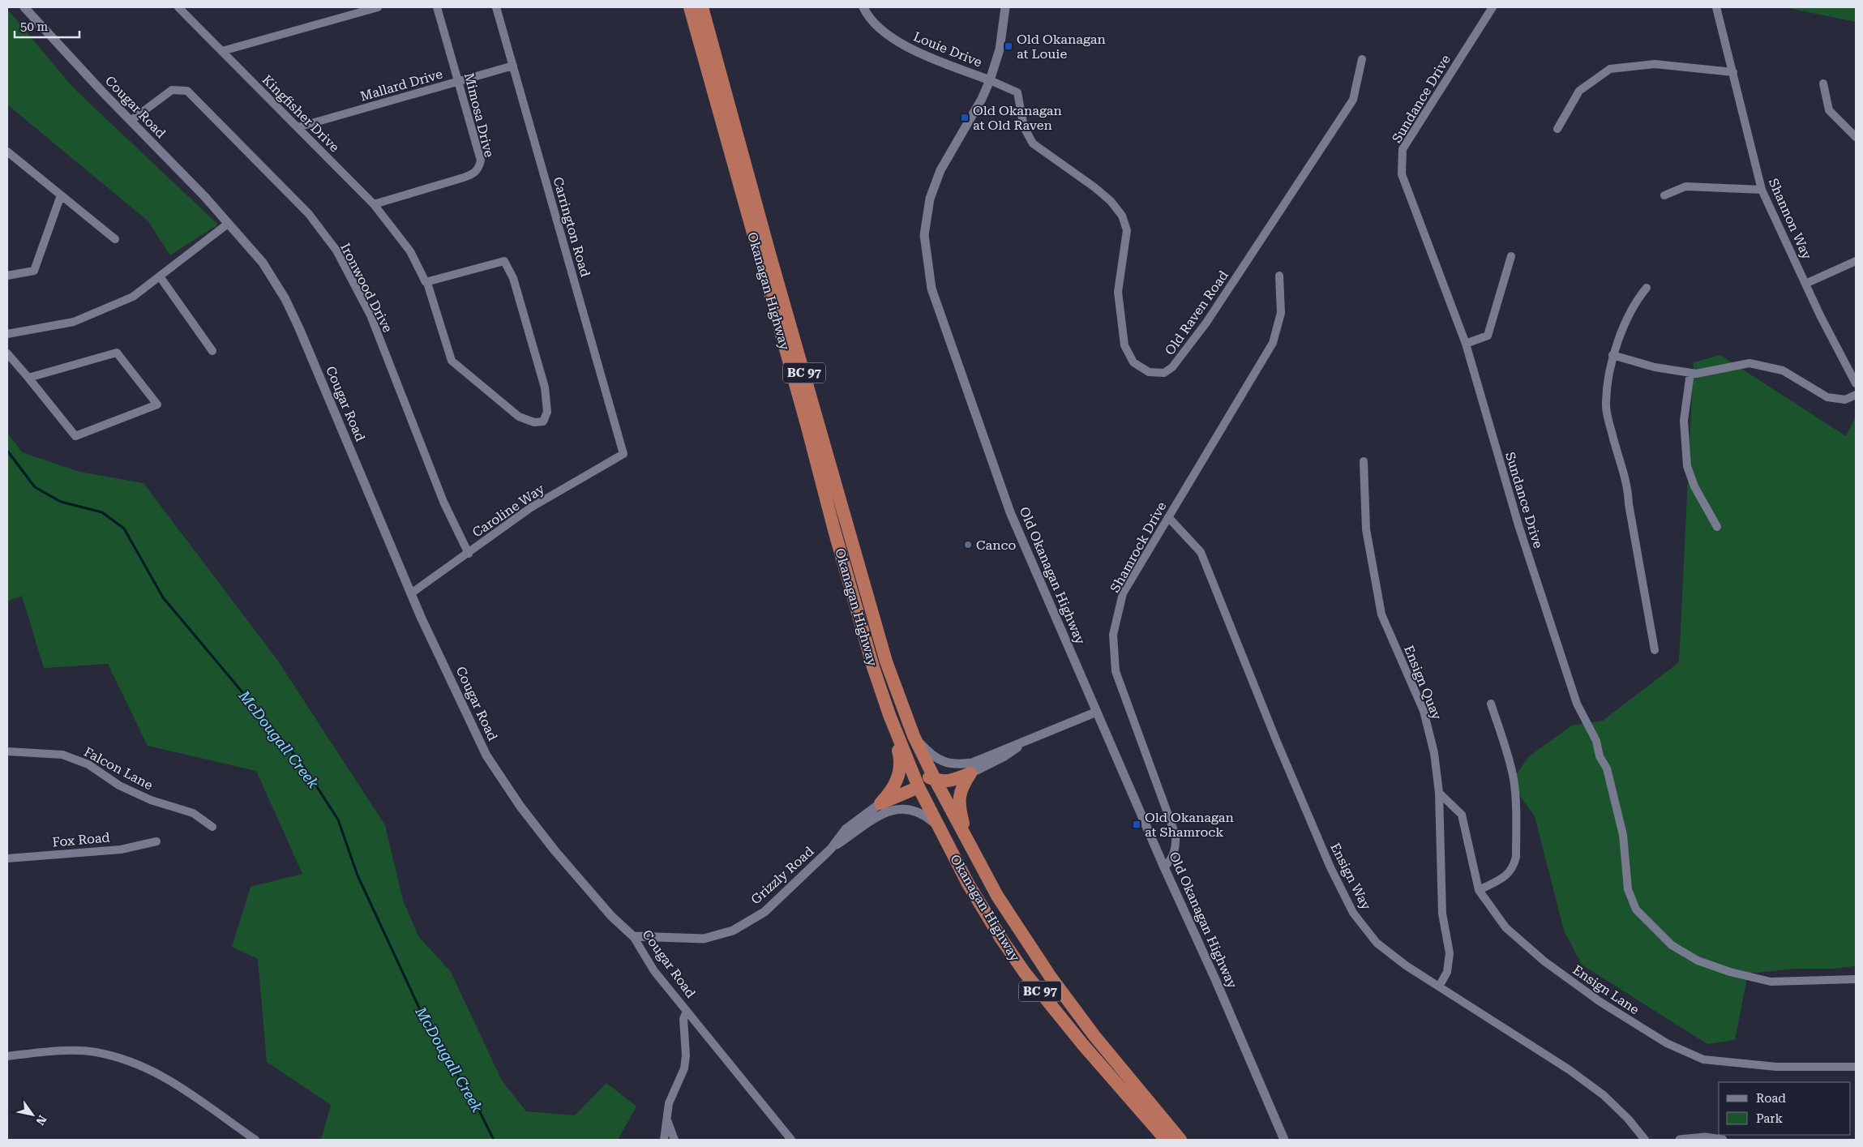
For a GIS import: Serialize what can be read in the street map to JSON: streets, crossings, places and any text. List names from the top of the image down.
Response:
{
  "streets": {
    "highway": ["Okanagan Highway", "BC 97"],
    "street": [
      "Louie Drive",
      "Mallard Drive",
      "Sundance Drive",
      "Cougar Road",
      "Kingfisher Drive",
      "Mimosa Drive",
      "Shannon Way",
      "Carrington Road",
      "Ironwood Drive",
      "Old Raven Road",
      "Caroline Way",
      "Shamrock Drive",
      "Old Okanagan Highway",
      "Ensign Quay",
      "Falcon Lane",
      "Fox Road",
      "Grizzly Road",
      "Ensign Way",
      "Ensign Lane"
    ]
  },
  "crossings": [
    ["Louie Drive", "Old Raven Road"],
    ["Louie Drive", "Old Okanagan Highway"],
    ["Mallard Drive", "Kingfisher Drive"],
    ["Mallard Drive", "Mimosa Drive"],
    ["Mallard Drive", "Carrington Road"],
    ["Cougar Road", "Ironwood Drive"],
    ["Cougar Road", "Caroline Way"],
    ["Cougar Road", "Grizzly Road"],
    ["Kingfisher Drive", "Mimosa Drive"],
    ["Carrington Road", "Caroline Way"],
    ["Ironwood Drive", "Caroline Way"],
    ["Okanagan Highway", "Grizzly Road"],
    ["Old Raven Road", "Old Okanagan Highway"],
    ["Shamrock Drive", "Old Okanagan Highway"],
    ["Shamrock Drive", "Ensign Way"],
    ["Ensign Quay", "Ensign Way"],
    ["Ensign Quay", "Ensign Lane"]
  ],
  "water": ["McDougall Creek"],
  "places": {
    "transit": ["Old Okanagan at Louie", "Old Okanagan at Old Raven", "Old Okanagan at Shamrock"],
    "other": ["Canco"]
  },
  "legend": ["Road", "Park"],
  "scale_bar": "50 m",
  "north": "bottom right"
}
